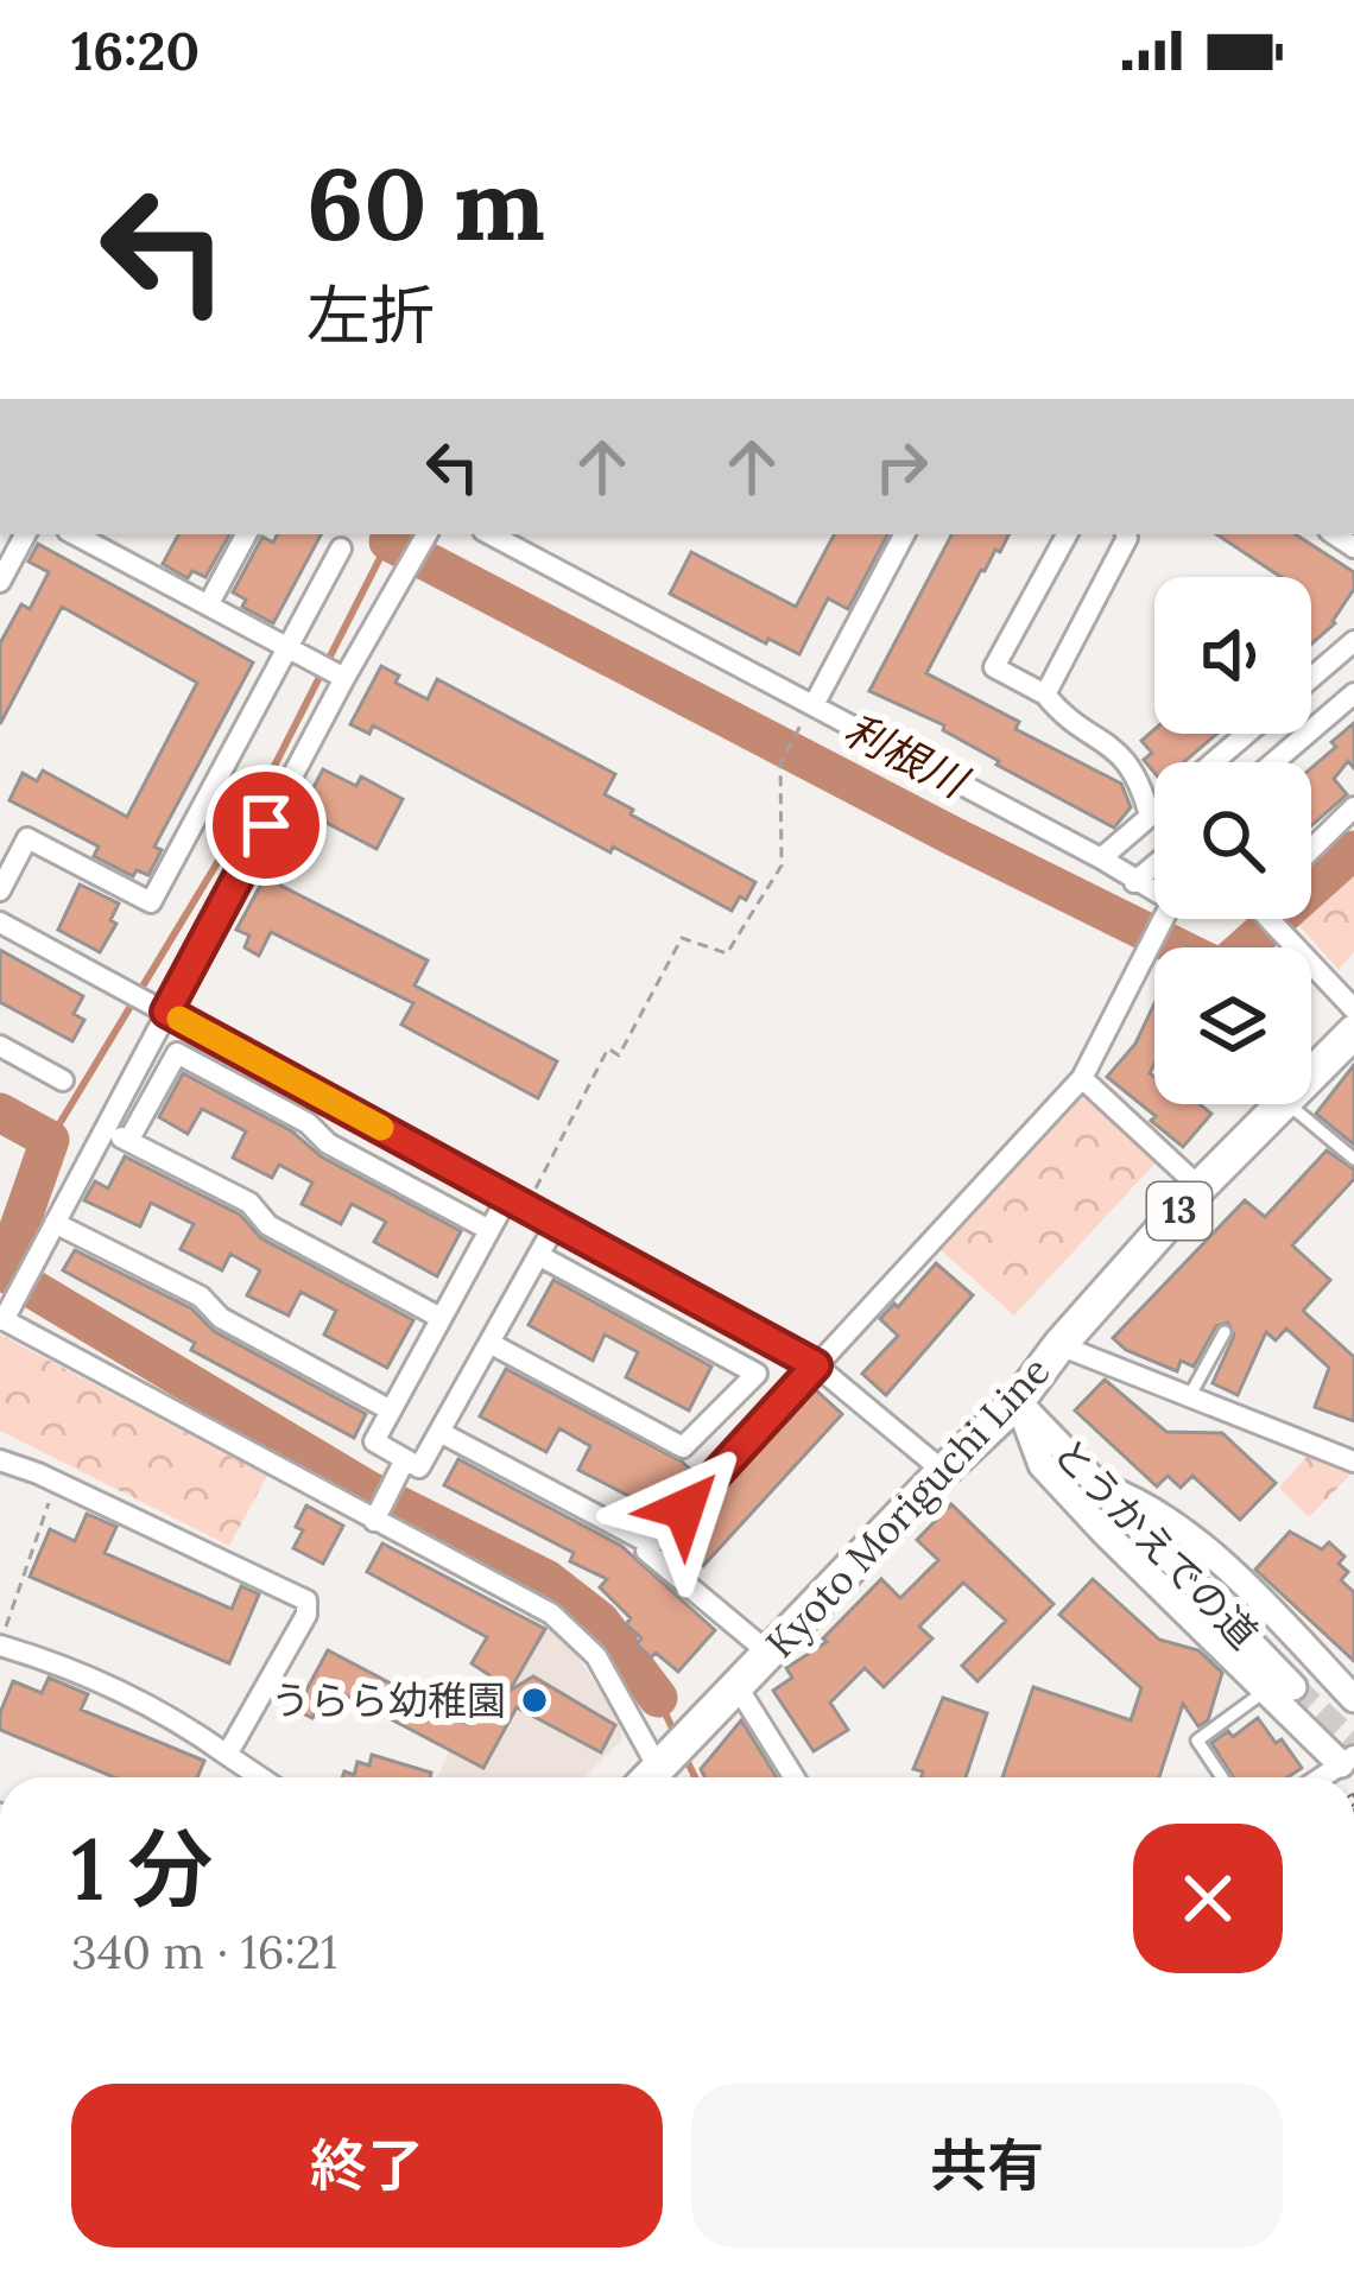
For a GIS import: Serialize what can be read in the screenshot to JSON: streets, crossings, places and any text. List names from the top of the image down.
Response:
{
  "streets": {
    "main road": ["13", "Kyoto Moriguchi Line"],
    "street": ["とうかえでの道"]
  },
  "crossings": [
    ["Kyoto Moriguchi Line", "とうかえでの道"]
  ],
  "water": ["利根川"],
  "places": ["うらら幼稚園"],
  "page": {
    "status": "16:20",
    "turn": ["60 m", "左折"],
    "heading": ["1 分", "340 m · 16:21"],
    "buttons": ["終了", "共有"]
  }
}
